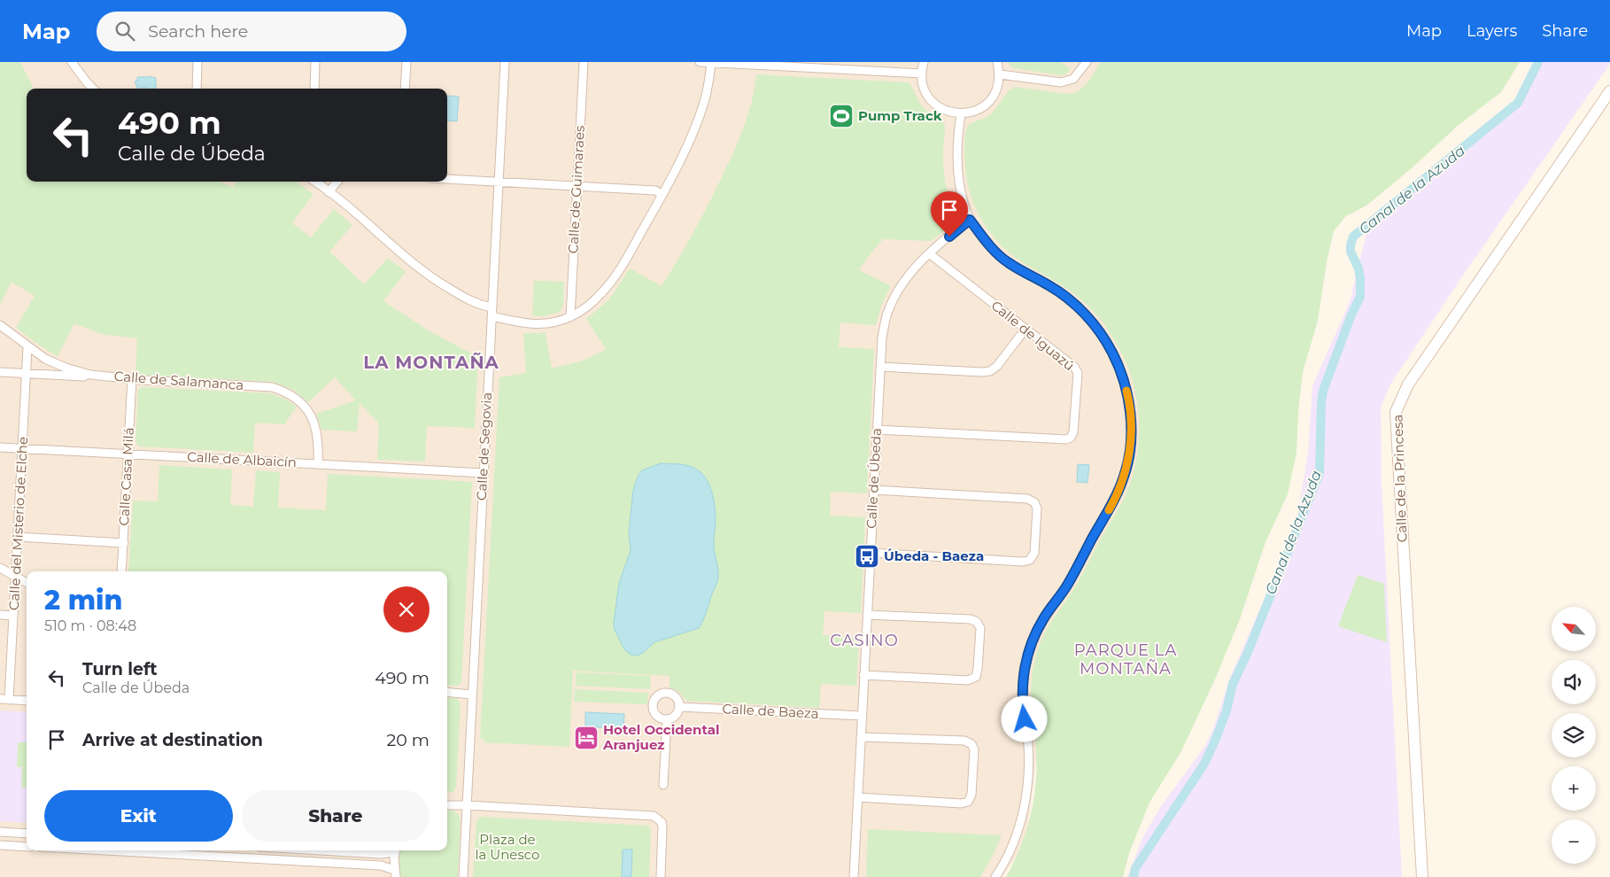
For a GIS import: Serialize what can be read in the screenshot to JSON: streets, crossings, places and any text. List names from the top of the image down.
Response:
{
  "streets": {
    "street": [
      "Calle de Guimaraes",
      "Calle de Iguazú",
      "Calle de Salamanca",
      "Calle de Segovia",
      "Calle de Albaicín",
      "Calle Casa Milá",
      "Calle de Úbeda",
      "Calle de la Princesa",
      "Calle del Misterio de Elche",
      "Calle de Baeza"
    ]
  },
  "crossings": [
    ["Calle de Iguazú", "Calle de Úbeda"],
    ["Calle de Salamanca", "Calle de Albaicín"],
    ["Calle de Salamanca", "Calle Casa Milá"],
    ["Calle de Salamanca", "Calle del Misterio de Elche"],
    ["Calle de Segovia", "Calle de Albaicín"],
    ["Calle de Albaicín", "Calle Casa Milá"],
    ["Calle de Albaicín", "Calle del Misterio de Elche"],
    ["Calle de Úbeda", "Calle de Baeza"]
  ],
  "districts": ["LA MONTAÑA", "CASINO", "PARQUE LA MONTAÑA"],
  "water": ["Canal de la Azuda"],
  "parks": ["Plaza de la Unesco"],
  "places": {
    "sports": ["Pump Track"],
    "bus stop": ["Úbeda - Baeza"],
    "hotel": ["Hotel Occidental Aranjuez"]
  },
  "north": "top left",
  "page": {
    "header": "Map",
    "search": "Search here",
    "nav": ["Map", "Layers", "Share"],
    "turn": ["490 m", "Calle de Úbeda"],
    "heading": ["2 min", "510 m · 08:48"],
    "map_buttons": ["+", "−"],
    "list": [
      {
        "name": "Turn left",
        "note": "Calle de Úbeda",
        "value": "490 m"
      },
      {
        "name": "Arrive at destination",
        "value": "20 m"
      }
    ],
    "buttons": ["Exit", "Share"]
  }
}
